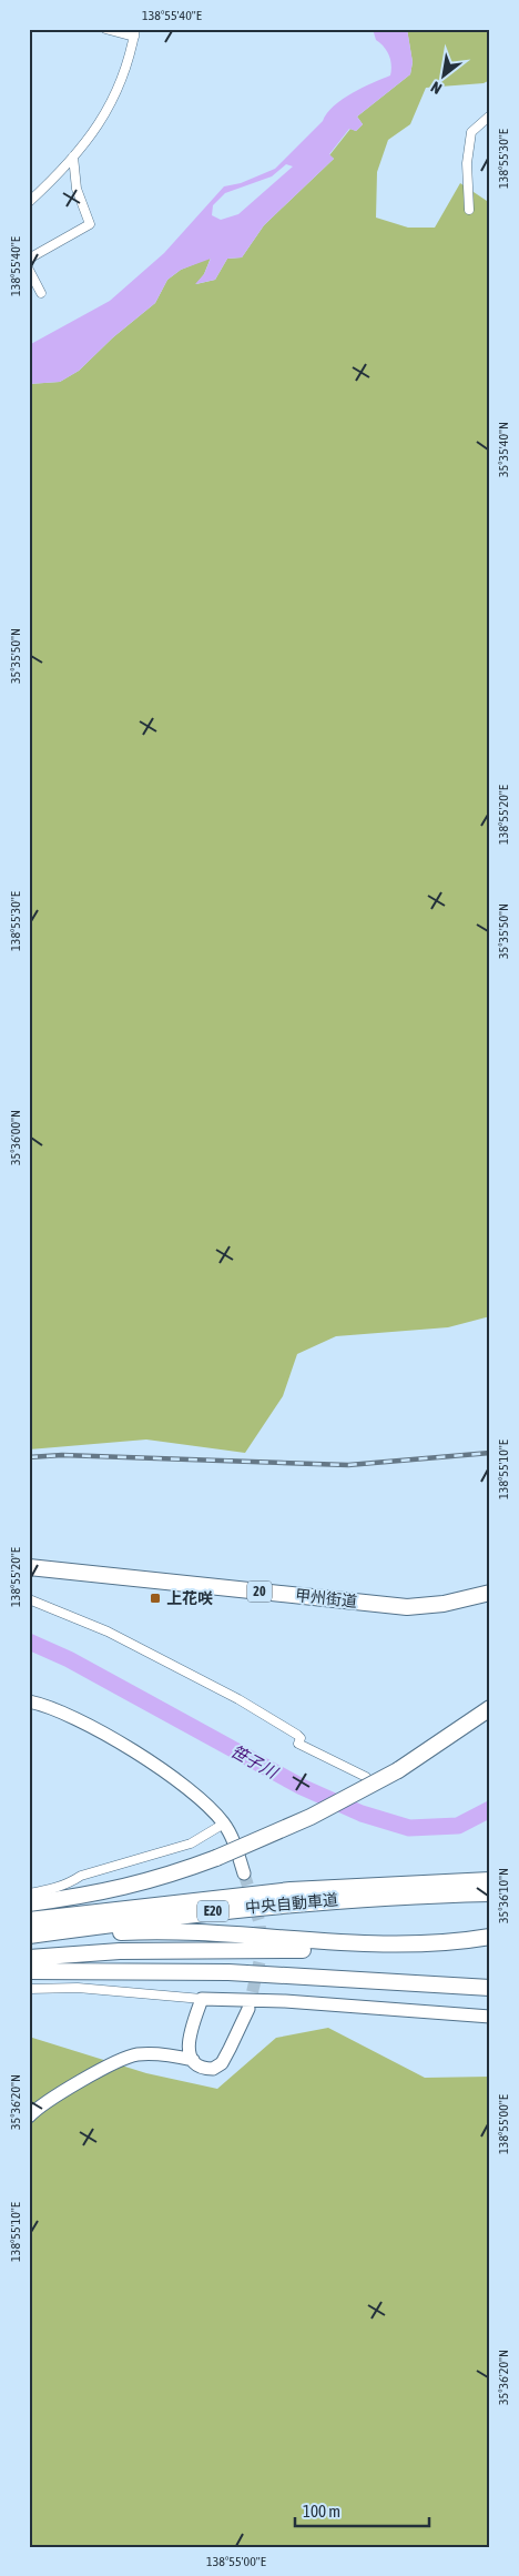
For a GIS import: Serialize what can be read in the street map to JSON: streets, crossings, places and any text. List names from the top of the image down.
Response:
{
  "streets": {
    "highway": [
      "20",
      "甲州街道",
      "中央自動車道",
      "E20"
    ]
  },
  "water": ["笹子川"],
  "places": {
    "transit": ["上花咲"]
  },
  "scale_bar": "100 m",
  "north": "bottom left",
  "coordinates": [
    "138°55'40\"E",
    "138°55'30\"E",
    "35°35'40\"N",
    "35°35'50\"N",
    "138°55'20\"E",
    "35°36'00\"N",
    "138°55'10\"E",
    "35°36'10\"N",
    "35°36'20\"N",
    "138°55'00\"E"
  ]
}
